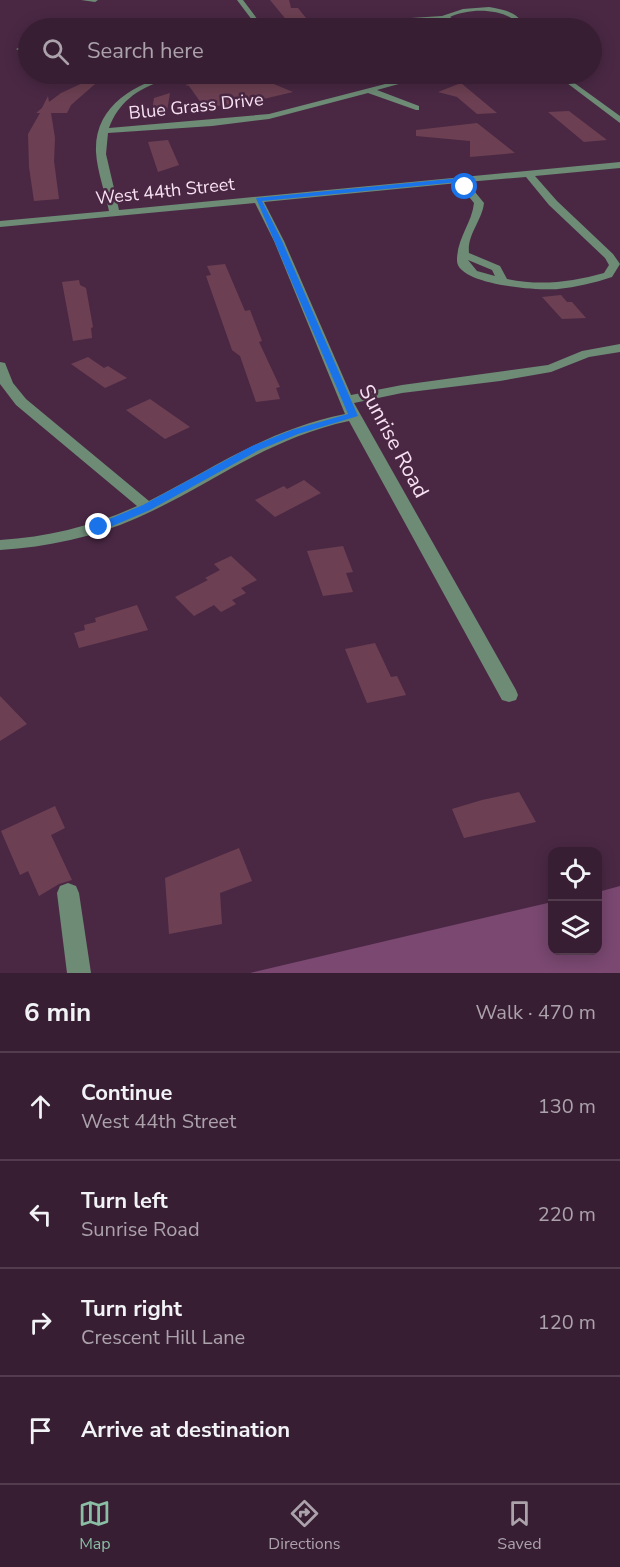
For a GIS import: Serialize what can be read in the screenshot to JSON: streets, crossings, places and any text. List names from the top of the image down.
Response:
{
  "streets": {
    "street": ["Blue Grass Drive", "West 44th Street", "Sunrise Road"]
  },
  "crossings": [
    ["West 44th Street", "Sunrise Road"]
  ],
  "page": {
    "search": "Search here",
    "heading": ["6 min", "Walk · 470 m"],
    "list": [
      ["Continue", "West 44th Street", "130 m"],
      ["Turn left", "Sunrise Road", "220 m"],
      ["Turn right", "Crescent Hill Lane", "120 m"],
      "Arrive at destination"
    ],
    "nav": ["Map", "Directions", "Saved"]
  }
}
